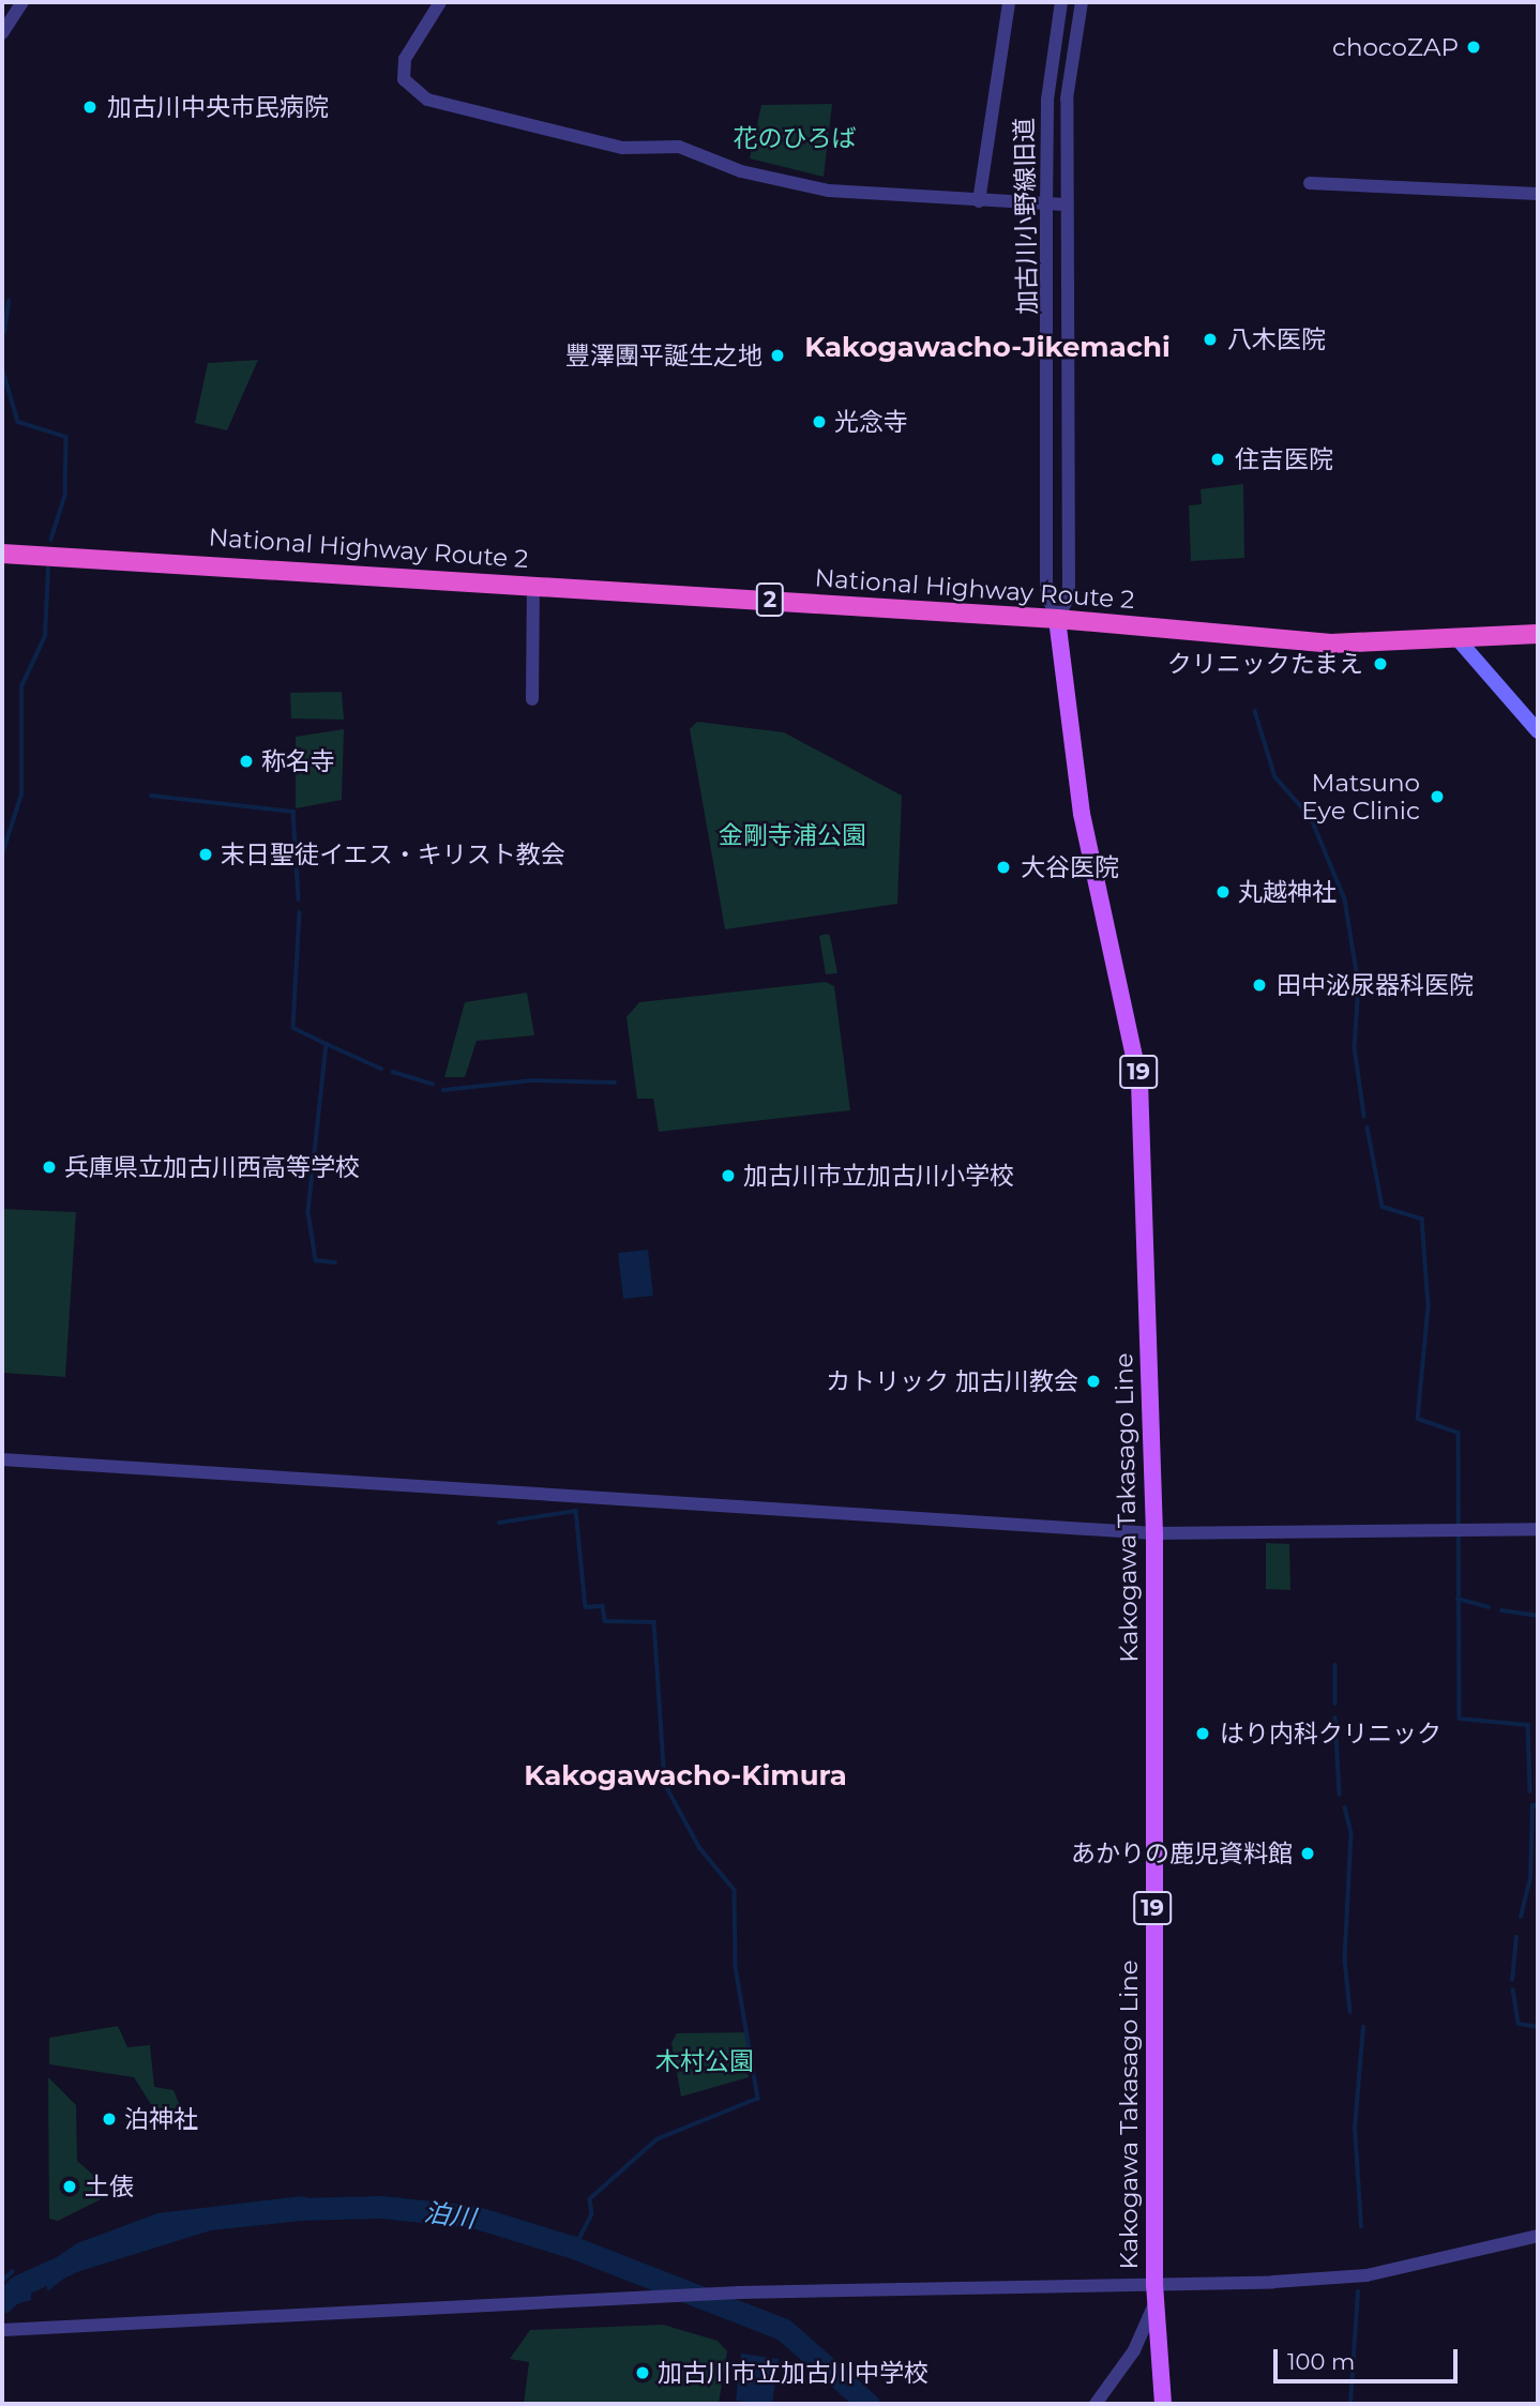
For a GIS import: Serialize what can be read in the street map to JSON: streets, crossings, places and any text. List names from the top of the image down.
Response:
{
  "streets": {
    "highway": ["National Highway Route 2", "2"],
    "main road": ["19", "Kakogawa Takasago Line"],
    "street": ["加古川小野線旧道"]
  },
  "crossings": [
    ["加古川小野線旧道", "National Highway Route 2"],
    ["加古川小野線旧道", "Kakogawa Takasago Line"],
    ["National Highway Route 2", "Kakogawa Takasago Line"]
  ],
  "districts": ["Kakogawacho-Jikemachi", "Kakogawacho-Kimura"],
  "water": ["泊川"],
  "parks": ["花のひろば", "金剛寺浦公園", "木村公園"],
  "places": [
    "chocoZAP",
    "加古川中央市民病院",
    "八木医院",
    "豐澤團平誕生之地",
    "光念寺",
    "住吉医院",
    "クリニックたまえ",
    "称名寺",
    "Matsuno Eye Clinic",
    "末日聖徒イエス・キリスト教会",
    "大谷医院",
    "丸越神社",
    "田中泌尿器科医院",
    "兵庫県立加古川西高等学校",
    "加古川市立加古川小学校",
    "カトリック 加古川教会",
    "はり内科クリニック",
    "あかりの鹿児資料館",
    "泊神社",
    "土俵",
    "加古川市立加古川中学校"
  ],
  "scale_bar": "100 m"
}
